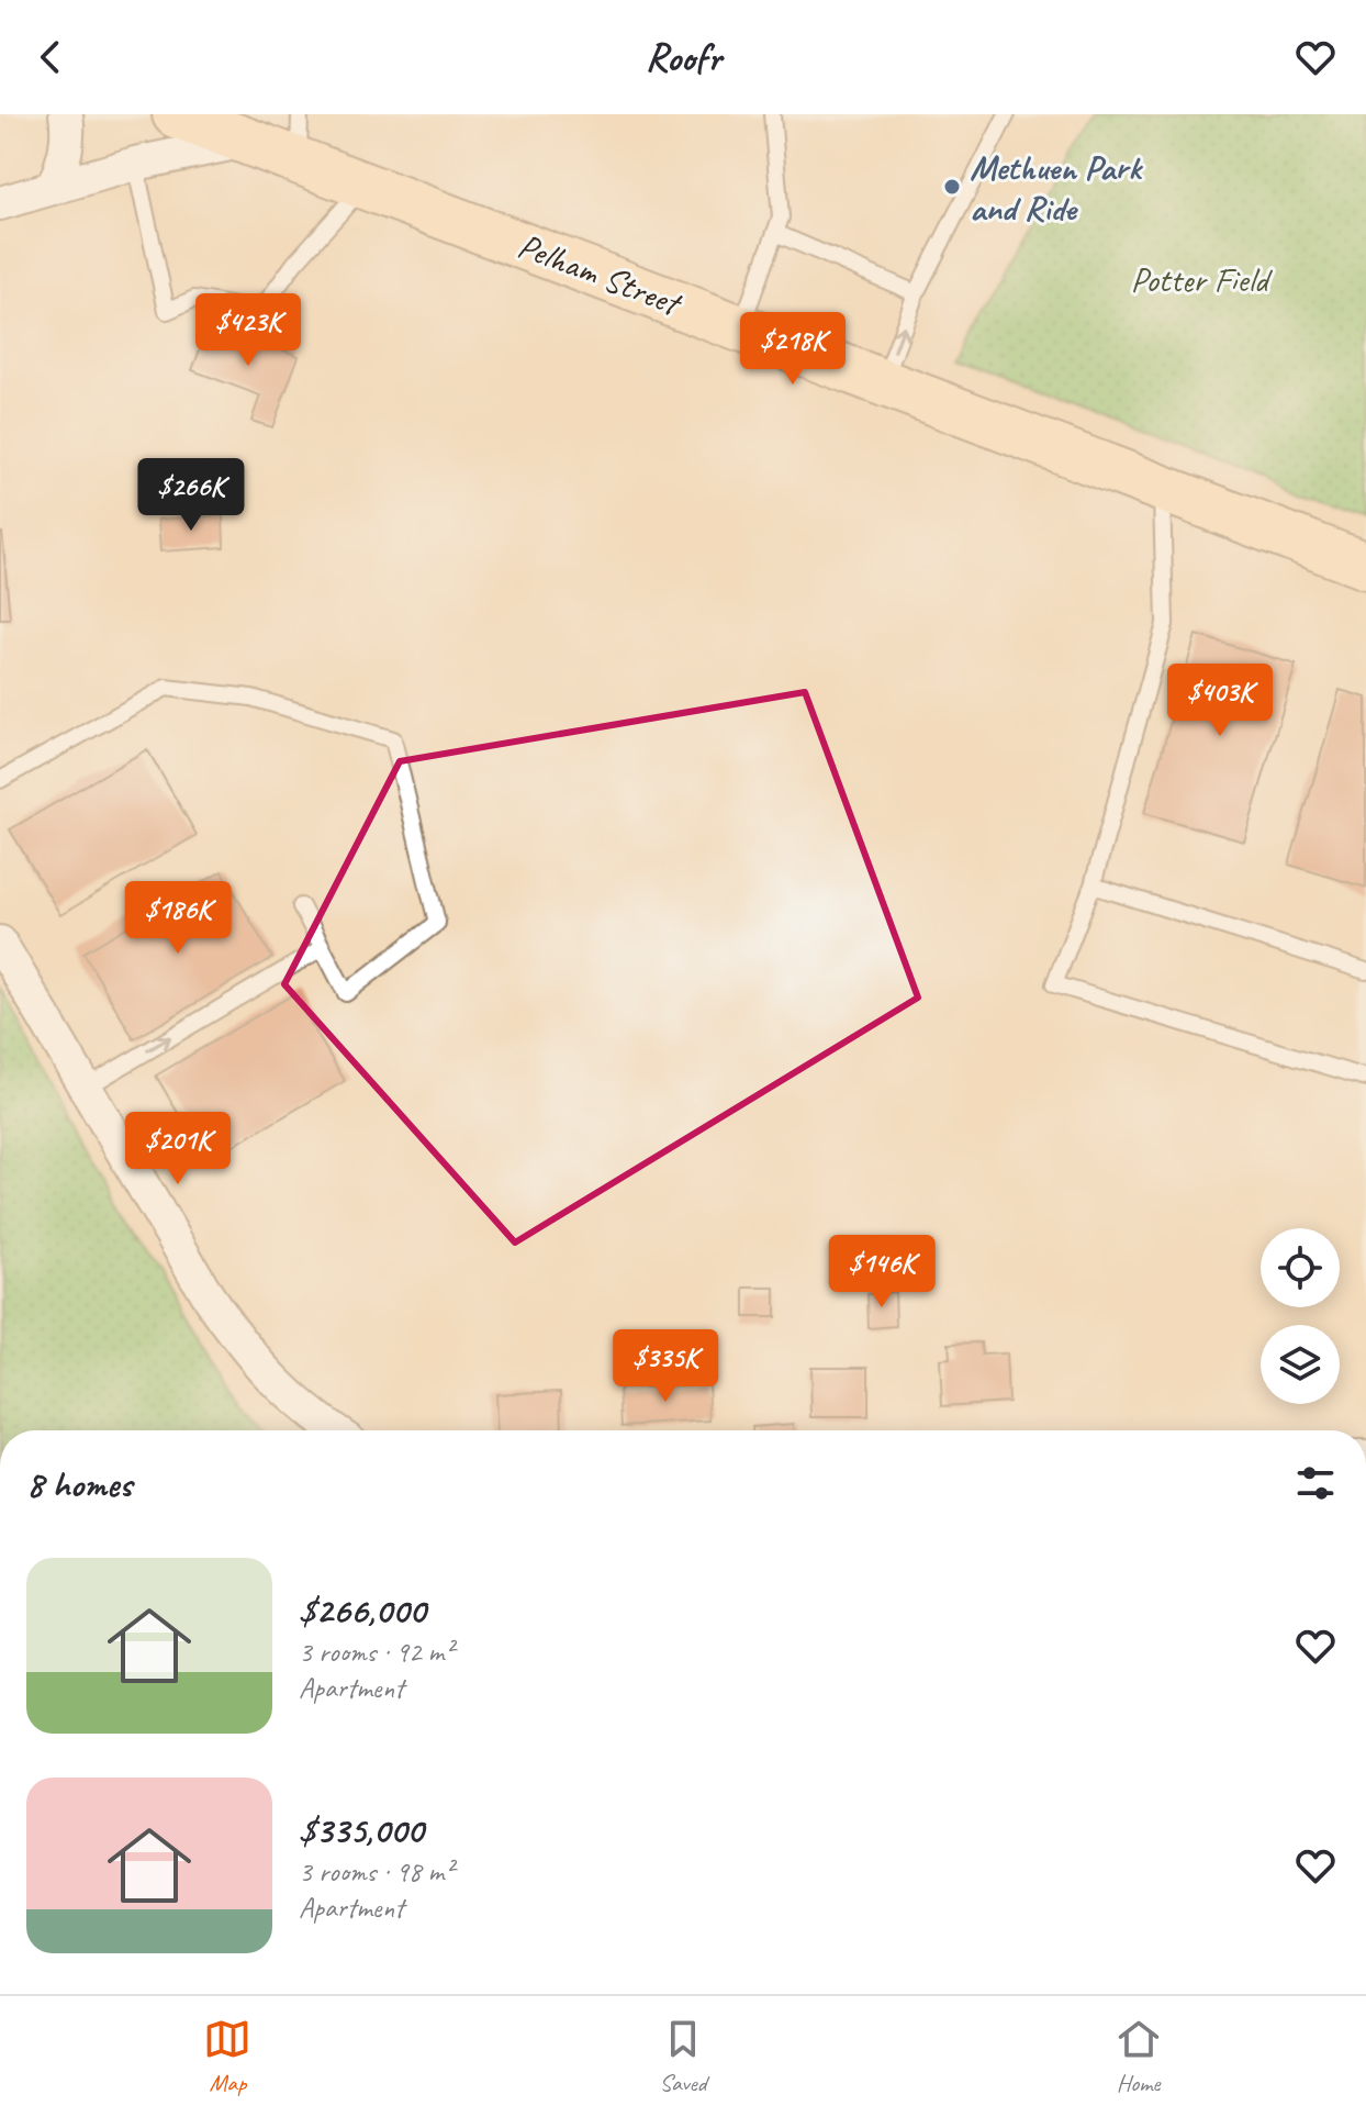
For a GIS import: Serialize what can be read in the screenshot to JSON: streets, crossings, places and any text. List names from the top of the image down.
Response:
{
  "streets": {
    "main road": ["Pelham Street"]
  },
  "parks": ["Potter Field"],
  "places": ["Methuen Park and Ride"],
  "page": {
    "header": "Roofr",
    "price": [
      "$423K",
      "$218K",
      "$266K",
      "$403K",
      "$186K",
      "$201K",
      "$146K",
      "$335K"
    ],
    "heading": "8 homes",
    "list": [
      {
        "name": "$266,000",
        "note": "3 rooms · 92 m² · Apartment"
      },
      {
        "name": "$335,000",
        "note": "3 rooms · 98 m² · Apartment"
      }
    ],
    "tabs": ["Map", "Saved", "Home"]
  }
}
